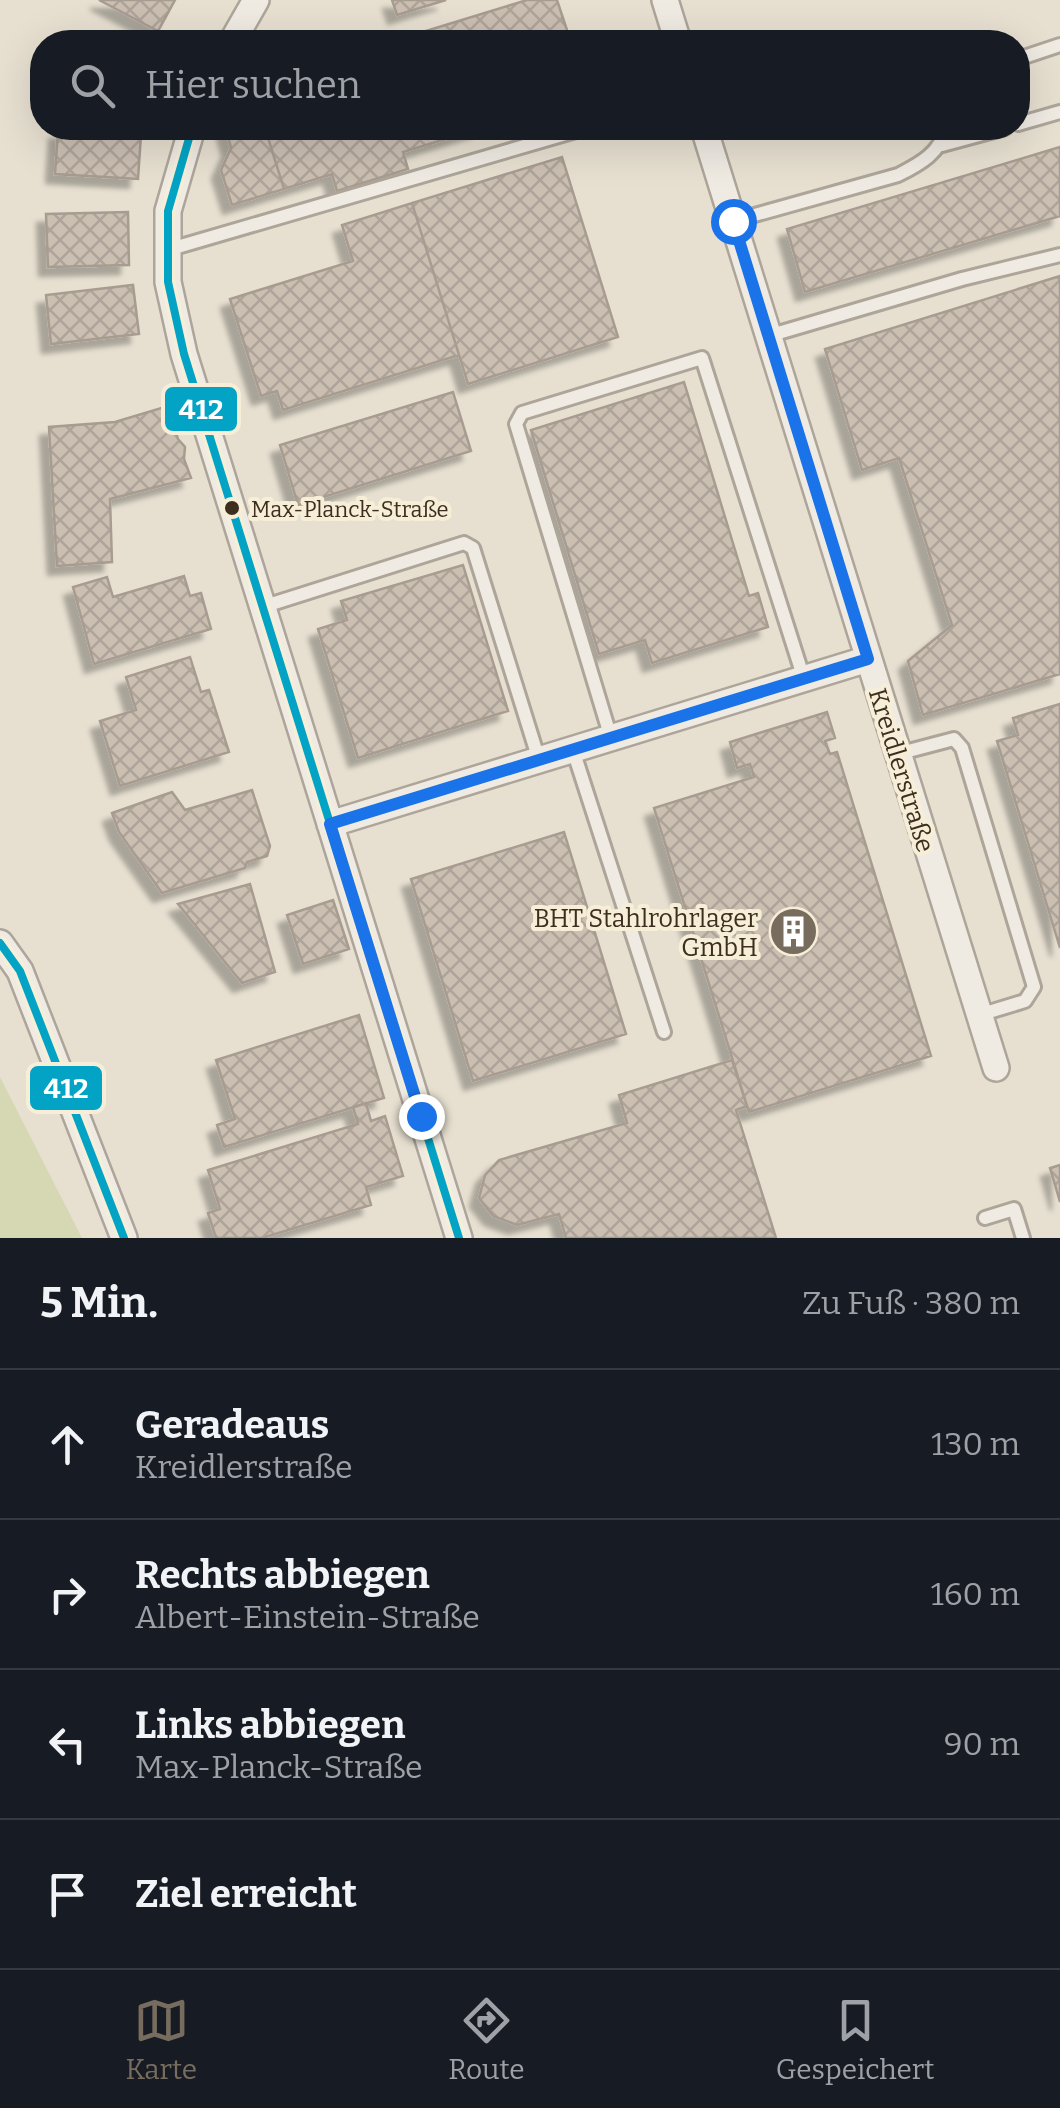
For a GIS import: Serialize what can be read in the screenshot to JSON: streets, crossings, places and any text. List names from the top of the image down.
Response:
{
  "streets": {
    "street": ["Kreidlerstraße"]
  },
  "places": {
    "other": ["Max-Planck-Straße"],
    "building": ["BHT Stahlrohrlager GmbH"]
  },
  "lines": ["transit line 412"],
  "page": {
    "search": "Hier suchen",
    "heading": ["5 Min.", "Zu Fuß · 380 m"],
    "list": [
      ["Geradeaus", "Kreidlerstraße", "130 m"],
      ["Rechts abbiegen", "Albert-Einstein-Straße", "160 m"],
      ["Links abbiegen", "Max-Planck-Straße", "90 m"],
      "Ziel erreicht"
    ],
    "nav": ["Karte", "Route", "Gespeichert"]
  }
}
